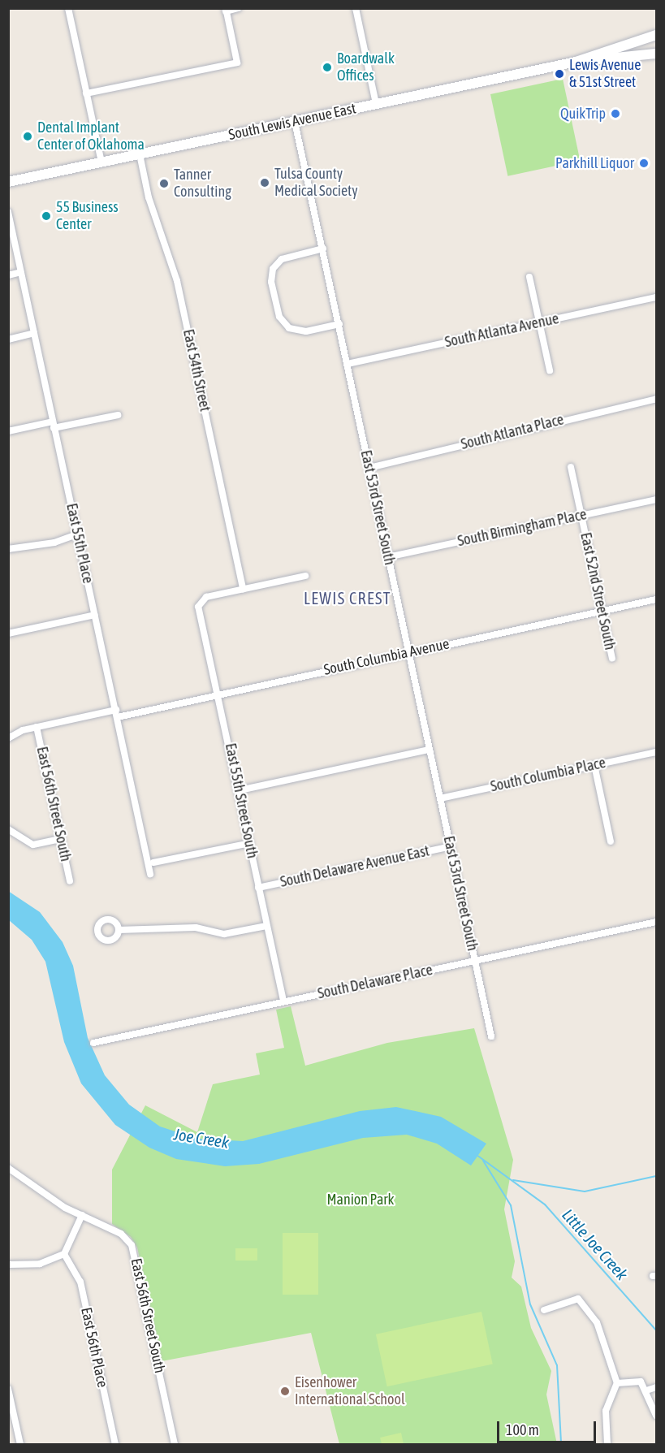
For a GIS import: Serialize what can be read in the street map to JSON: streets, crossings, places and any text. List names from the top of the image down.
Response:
{
  "streets": {
    "main road": ["South Lewis Avenue East"],
    "street": [
      "South Atlanta Avenue",
      "East 54th Street",
      "South Atlanta Place",
      "East 53rd Street South",
      "South Birmingham Place",
      "East 55th Place",
      "East 52nd Street South",
      "South Columbia Avenue",
      "South Columbia Place",
      "East 55th Street South",
      "East 56th Street South",
      "South Delaware Avenue East",
      "South Delaware Place",
      "East 56th Place"
    ]
  },
  "crossings": [
    ["South Lewis Avenue East", "East 54th Street"],
    ["South Lewis Avenue East", "East 53rd Street South"],
    ["South Atlanta Avenue", "East 53rd Street South"],
    ["East 54th Street", "East 55th Street South"],
    ["South Atlanta Place", "East 53rd Street South"],
    ["East 53rd Street South", "South Birmingham Place"],
    ["East 53rd Street South", "South Columbia Avenue"],
    ["East 53rd Street South", "South Columbia Place"],
    ["East 53rd Street South", "South Delaware Avenue East"],
    ["East 53rd Street South", "South Delaware Place"],
    ["South Birmingham Place", "East 52nd Street South"],
    ["East 55th Place", "South Columbia Avenue"],
    ["East 52nd Street South", "South Columbia Avenue"],
    ["South Columbia Avenue", "East 55th Street South"],
    ["East 55th Street South", "South Delaware Avenue East"],
    ["East 55th Street South", "South Delaware Place"]
  ],
  "districts": ["LEWIS CREST"],
  "water": ["Joe Creek", "Little Joe Creek"],
  "parks": ["Manion Park"],
  "places": [
    "Boardwalk Offices",
    "Lewis Avenue & 51st Street",
    "QuikTrip",
    "Dental Implant Center of Oklahoma",
    "Parkhill Liquor",
    "Tulsa County Medical Society",
    "Tanner Consulting",
    "55 Business Center",
    "Eisenhower International School"
  ],
  "scale_bar": "100 m"
}
